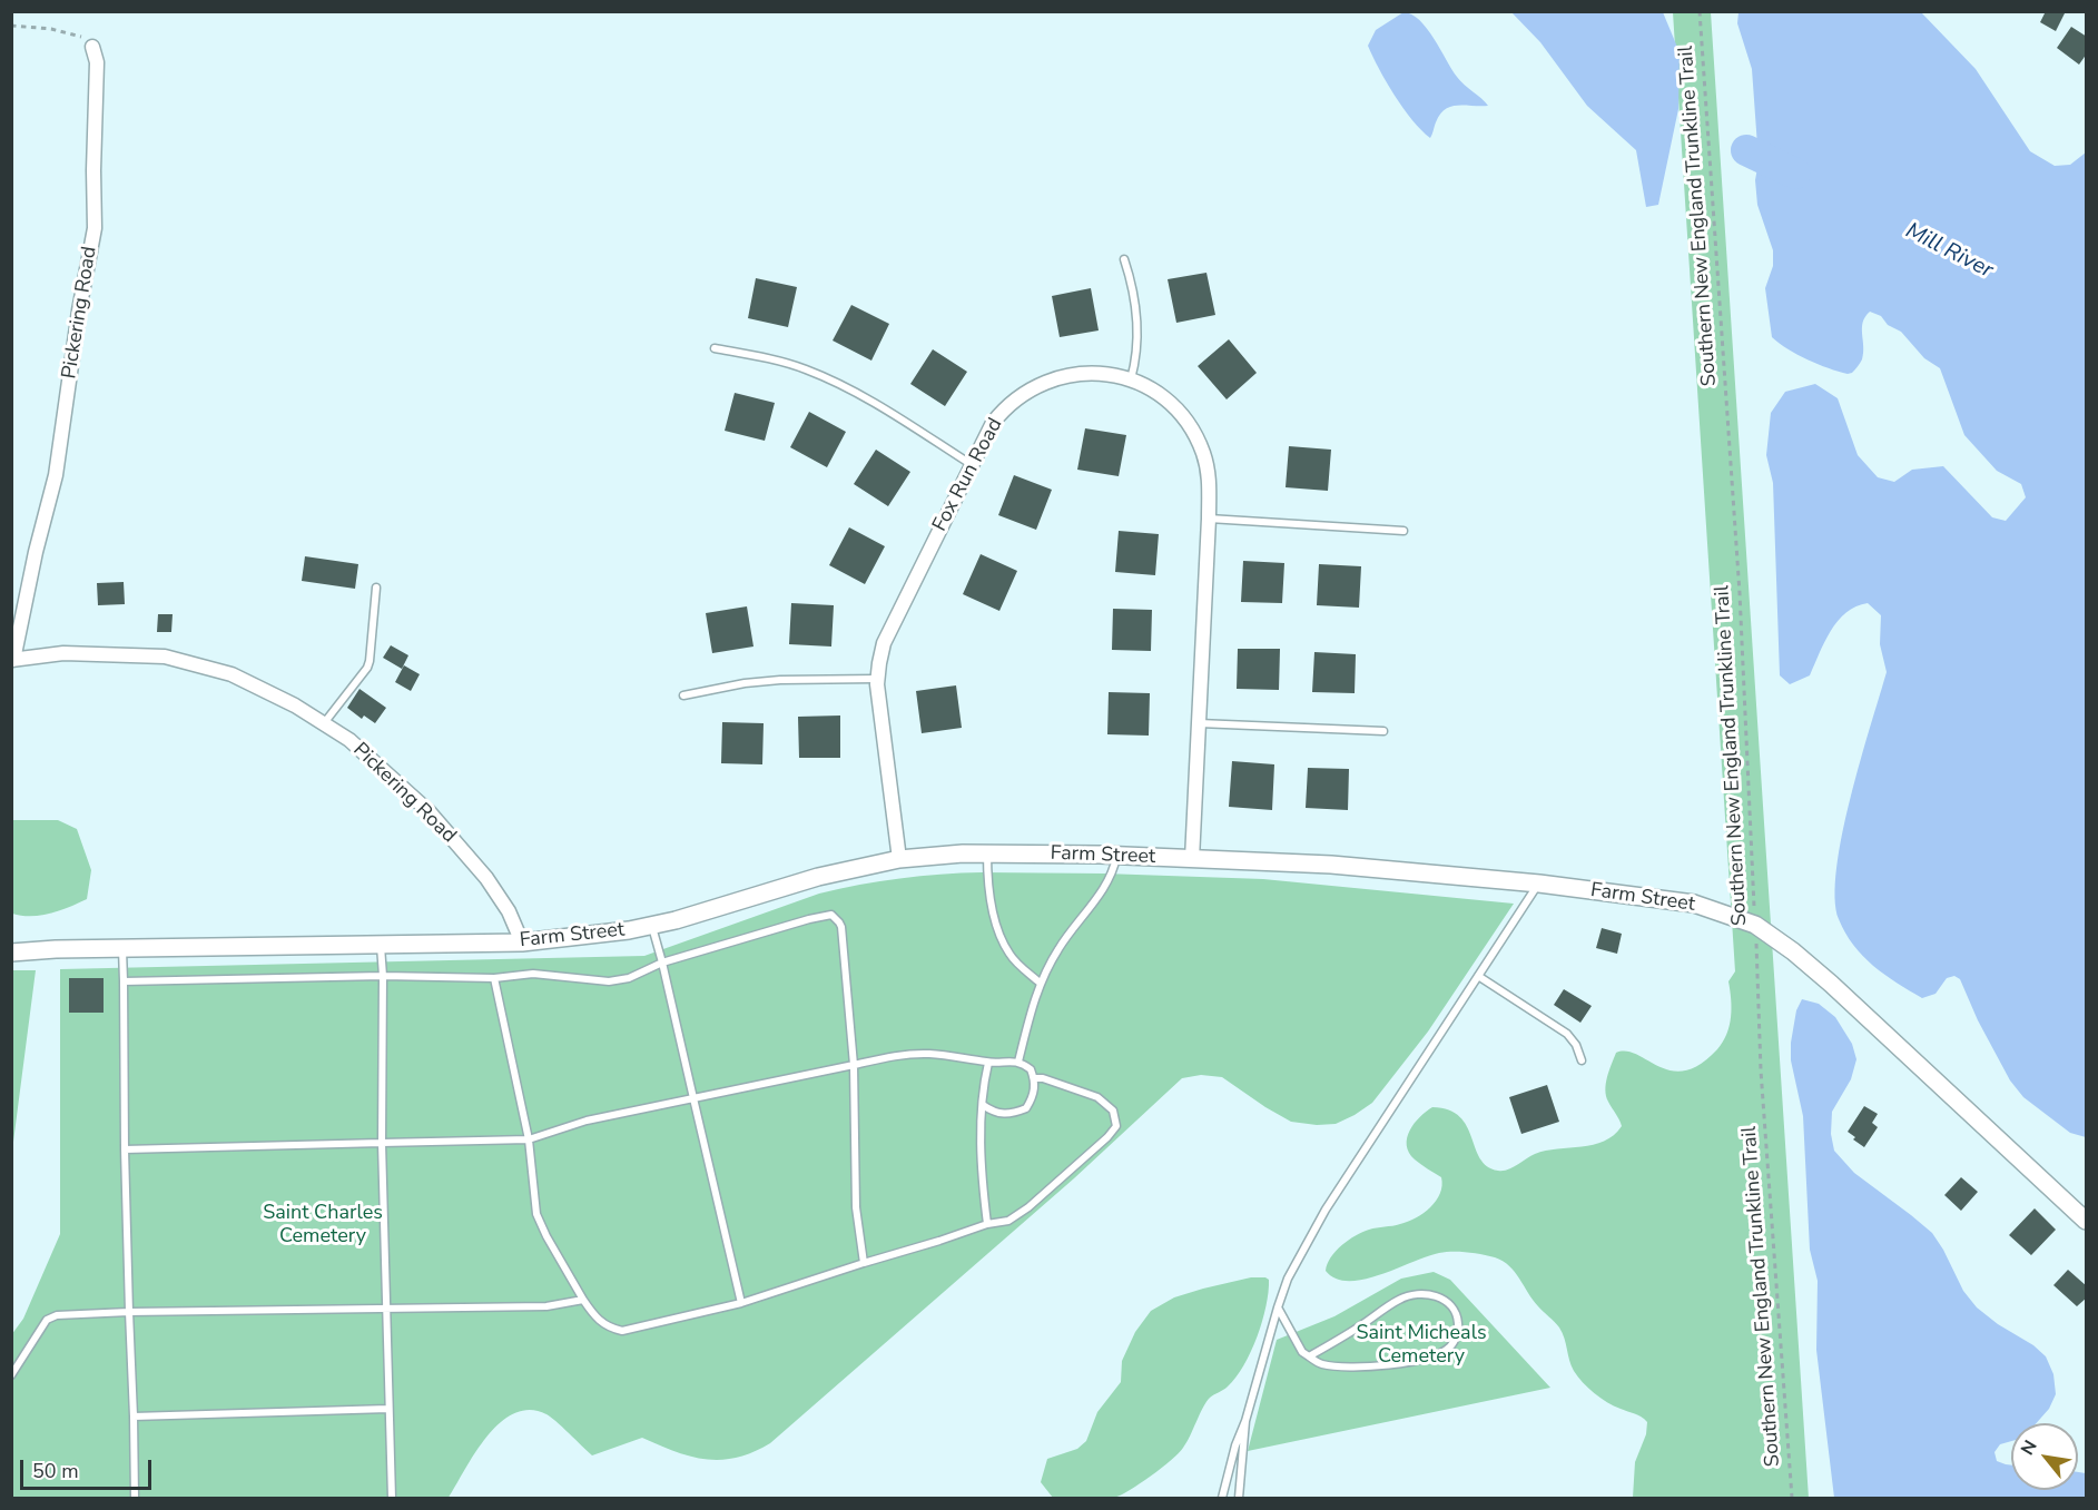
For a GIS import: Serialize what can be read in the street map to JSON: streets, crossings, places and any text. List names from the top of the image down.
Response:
{
  "streets": {
    "street": ["Pickering Road", "Fox Run Road", "Farm Street"],
    "path": ["Southern New England Trunkline Trail"]
  },
  "crossings": [
    ["Southern New England Trunkline Trail", "Farm Street"],
    ["Pickering Road", "Farm Street"],
    ["Fox Run Road", "Farm Street"]
  ],
  "water": ["Mill River"],
  "parks": ["Saint Charles Cemetery", "Saint Micheals Cemetery"],
  "scale_bar": "50 m",
  "north": "top left"
}
